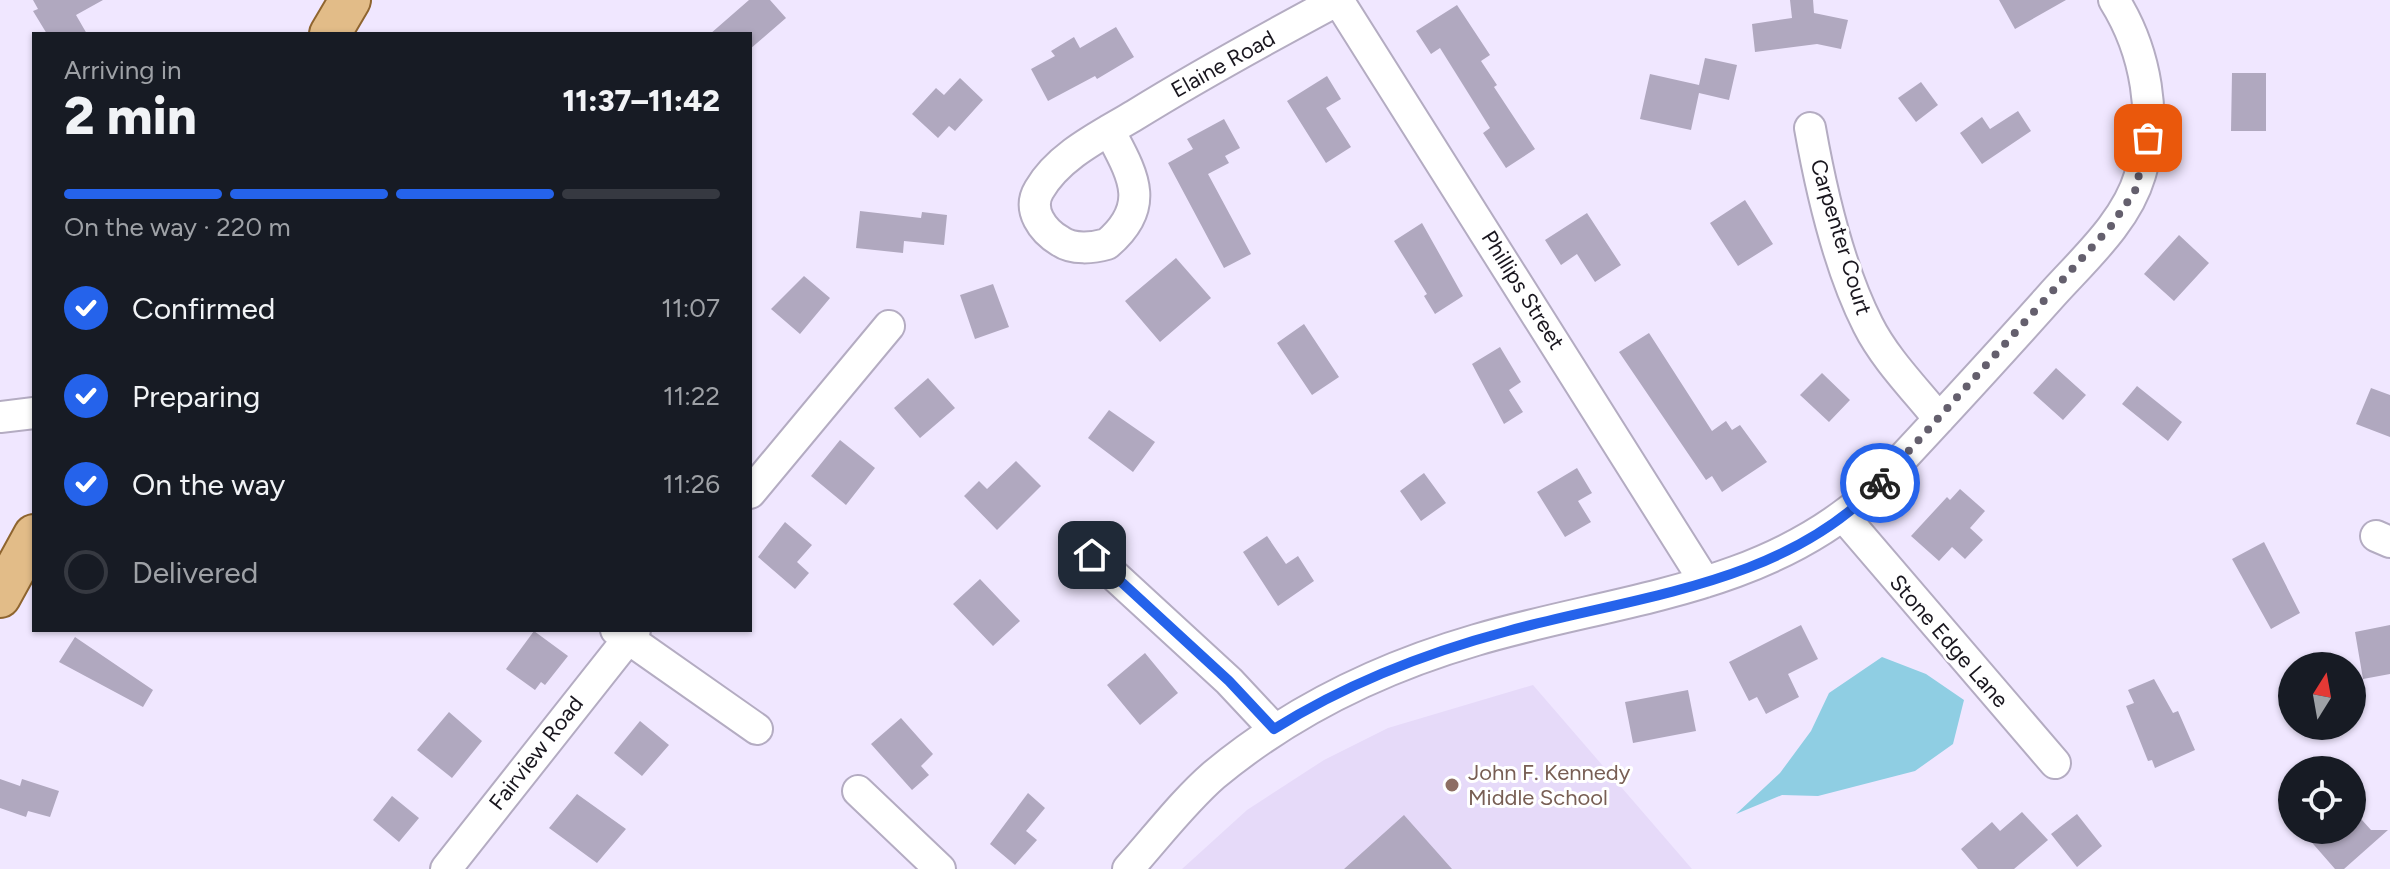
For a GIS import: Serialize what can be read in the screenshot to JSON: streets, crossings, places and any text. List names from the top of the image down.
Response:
{
  "streets": {
    "street": [
      "Elaine Road",
      "Carpenter Court",
      "Phillips Street",
      "Stone Edge Lane",
      "Fairview Road"
    ]
  },
  "crossings": [
    ["Elaine Road", "Phillips Street"]
  ],
  "places": ["John F. Kennedy Middle School"],
  "north": "top",
  "page": {
    "heading": ["2 min", "Arriving in", "11:37–11:42"],
    "bar": "On the way · 220 m",
    "list": [
      ["Confirmed", "11:07"],
      ["Preparing", "11:22"],
      ["On the way", "11:26"],
      "Delivered"
    ]
  }
}
